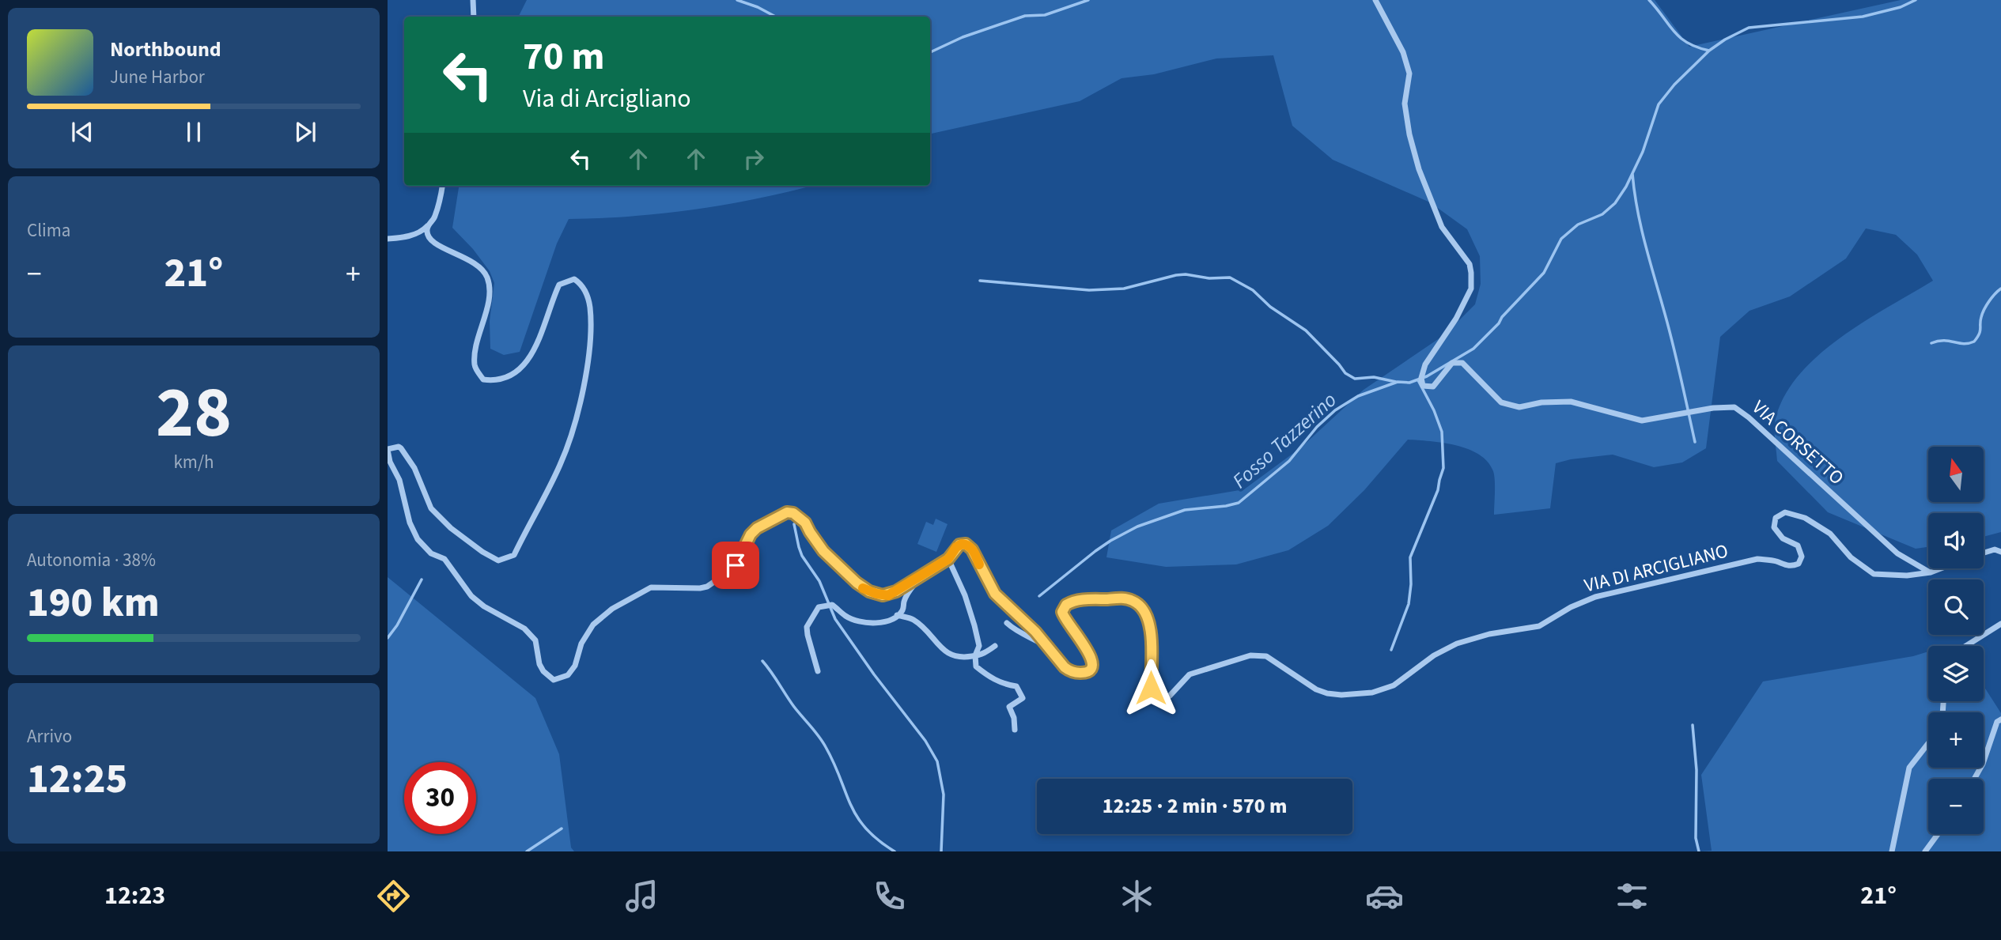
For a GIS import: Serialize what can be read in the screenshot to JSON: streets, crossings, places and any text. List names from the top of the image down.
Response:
{
  "streets": {
    "street": ["VIA CORSETTO", "VIA DI ARCIGLIANO"]
  },
  "crossings": [
    ["VIA CORSETTO", "VIA DI ARCIGLIANO"]
  ],
  "water": ["Fosso Tazzerino"],
  "north": "top",
  "page": {
    "turn": ["70 m", "Via di Arcigliano"],
    "song": ["Northbound", "June Harbor"],
    "tile": [
      "Clima",
      ["28", "km/h"],
      ["Autonomia · 38%", "190 km"],
      ["Arrivo", "12:25"]
    ],
    "heat": ["−", "21°", "+"],
    "map_buttons": ["+", "−"],
    "limit": "30",
    "trip": "12:25 · 2 min · 570 m",
    "tabs": ["12:23", "21°"]
  }
}
